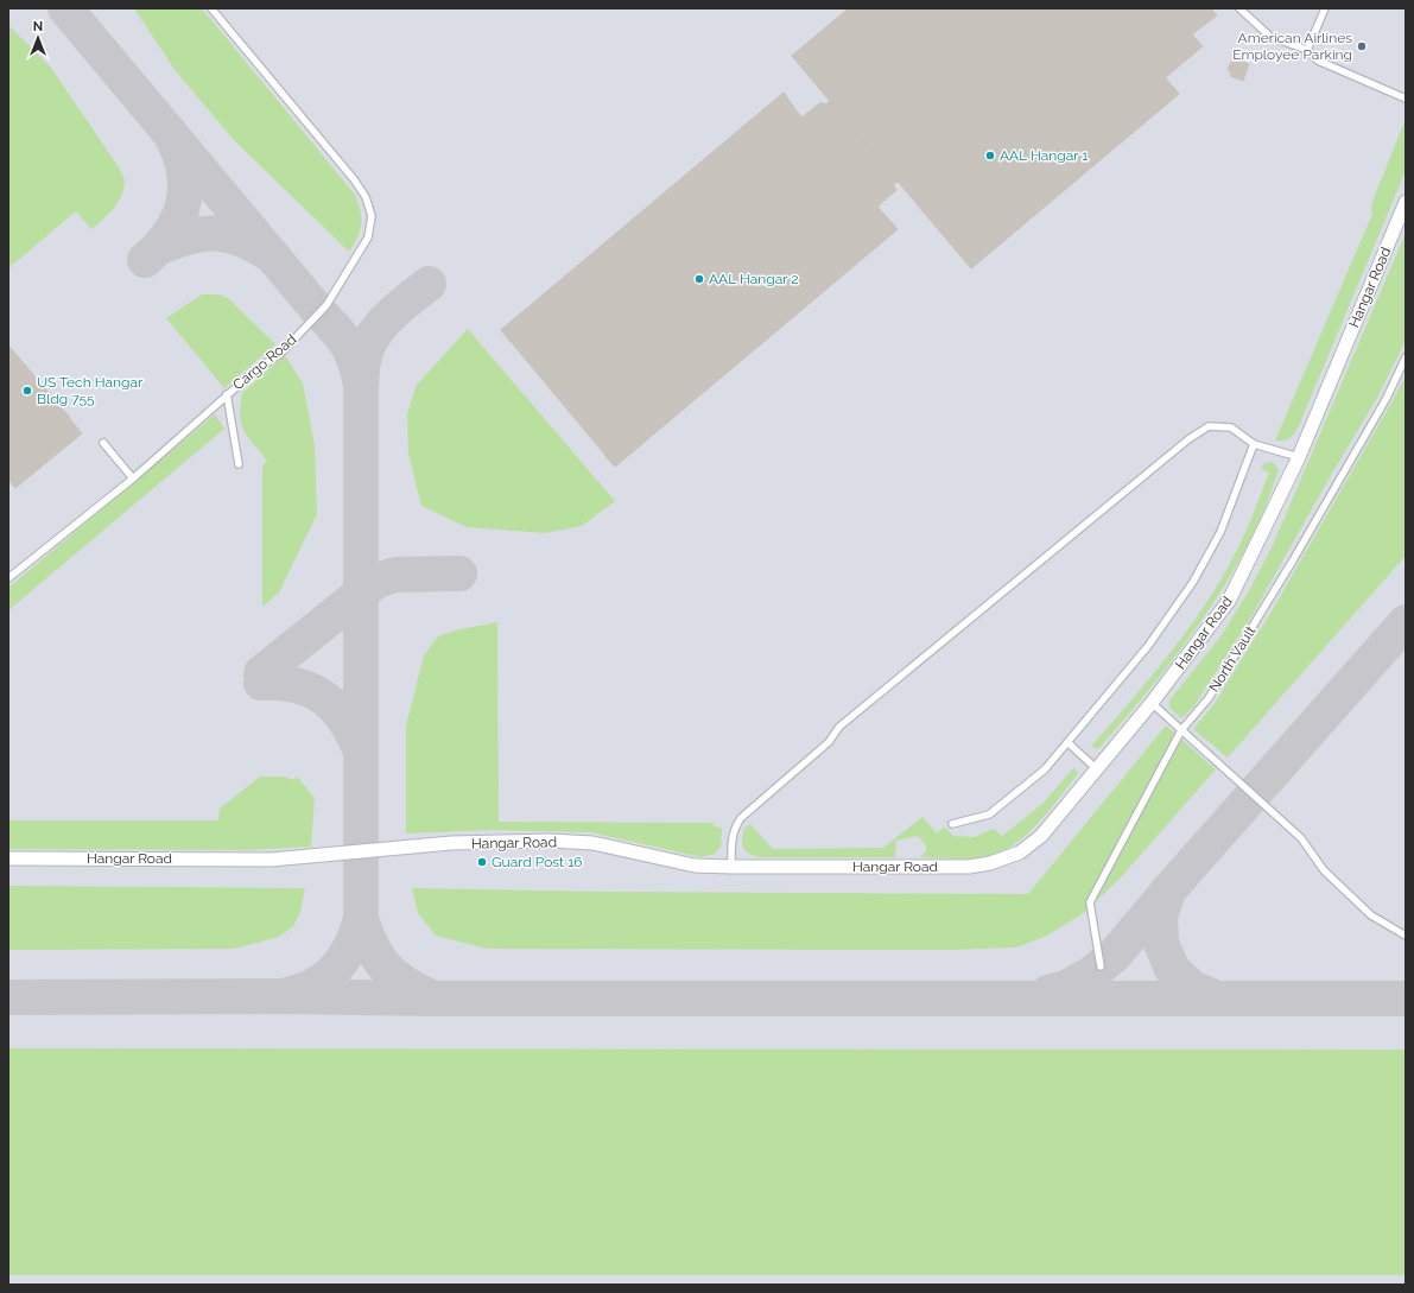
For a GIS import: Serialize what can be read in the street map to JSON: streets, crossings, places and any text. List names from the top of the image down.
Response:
{
  "streets": {
    "street": ["Hangar Road"],
    "lane": ["Cargo Road", "North Vault"]
  },
  "places": [
    "American Airlines Employee Parking",
    "AAL Hangar 1",
    "AAL Hangar 2",
    "US Tech Hangar Bldg 755",
    "Guard Post 16"
  ],
  "north": "top"
}
